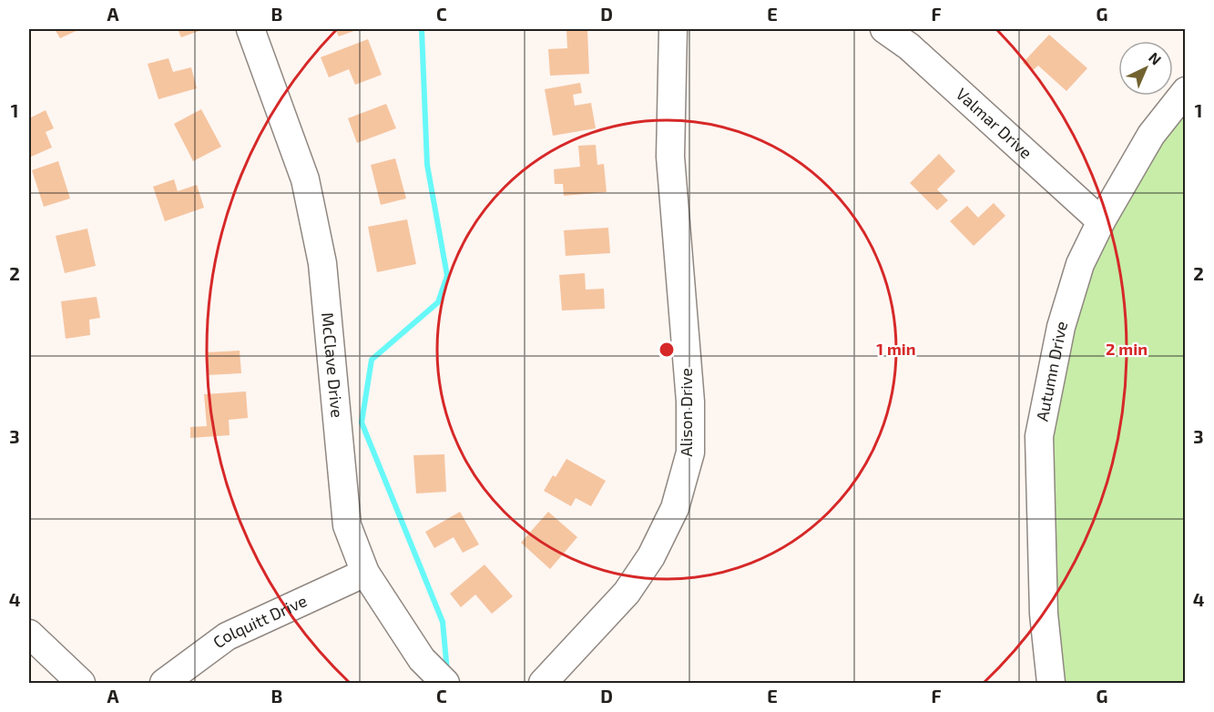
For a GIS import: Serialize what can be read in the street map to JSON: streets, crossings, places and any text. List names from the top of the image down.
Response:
{
  "streets": {
    "street": [
      "Valmar Drive",
      "McClave Drive",
      "Autumn Drive",
      "Alison Drive",
      "Colquitt Drive"
    ]
  },
  "crossings": [
    ["Valmar Drive", "Autumn Drive"],
    ["McClave Drive", "Colquitt Drive"]
  ],
  "north": "top right",
  "grid": {
    "columns": [
      "A",
      "B",
      "C",
      "D",
      "E",
      "F",
      "G"
    ],
    "rows": [
      "1",
      "2",
      "3",
      "4"
    ]
  },
  "rings": ["1 min", "2 min"]
}
